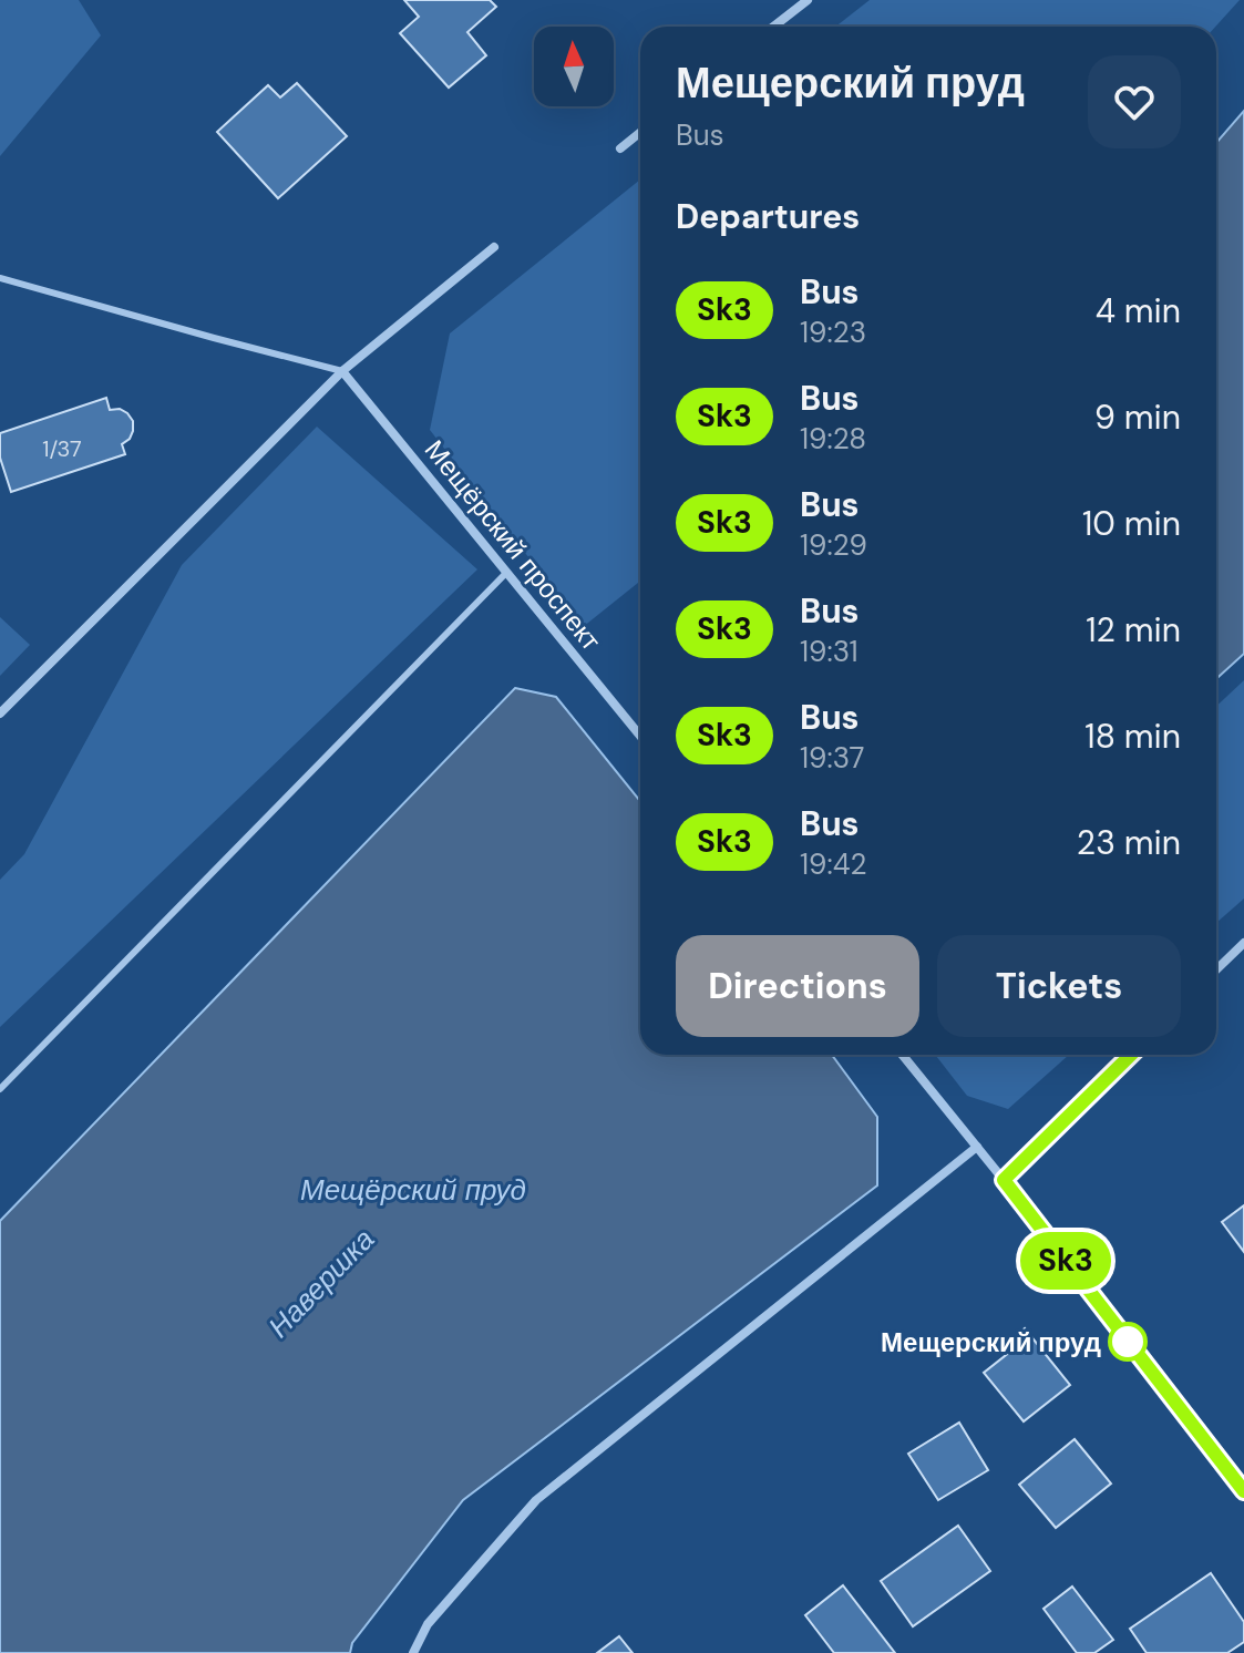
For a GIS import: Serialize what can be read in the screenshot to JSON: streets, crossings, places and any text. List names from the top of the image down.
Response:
{
  "streets": {
    "street": ["Мещёрский проспект"]
  },
  "water": ["Мещёрский пруд", "Навершка"],
  "places": ["Мещерский пруд"],
  "lines": ["bus line Sk3"],
  "house_numbers": ["1/37"],
  "north": "top",
  "page": {
    "on_map": "Sk3",
    "heading": [
      ["Мещерский пруд", "Bus"],
      "Departures"
    ],
    "list": [
      {
        "mark": "Sk3",
        "name": "Bus",
        "note": "19:23",
        "value": "4 min"
      },
      {
        "mark": "Sk3",
        "name": "Bus",
        "note": "19:28",
        "value": "9 min"
      },
      {
        "mark": "Sk3",
        "name": "Bus",
        "note": "19:29",
        "value": "10 min"
      },
      {
        "mark": "Sk3",
        "name": "Bus",
        "note": "19:31",
        "value": "12 min"
      },
      {
        "mark": "Sk3",
        "name": "Bus",
        "note": "19:37",
        "value": "18 min"
      },
      {
        "mark": "Sk3",
        "name": "Bus",
        "note": "19:42",
        "value": "23 min"
      }
    ],
    "buttons": ["Directions", "Tickets"]
  }
}
